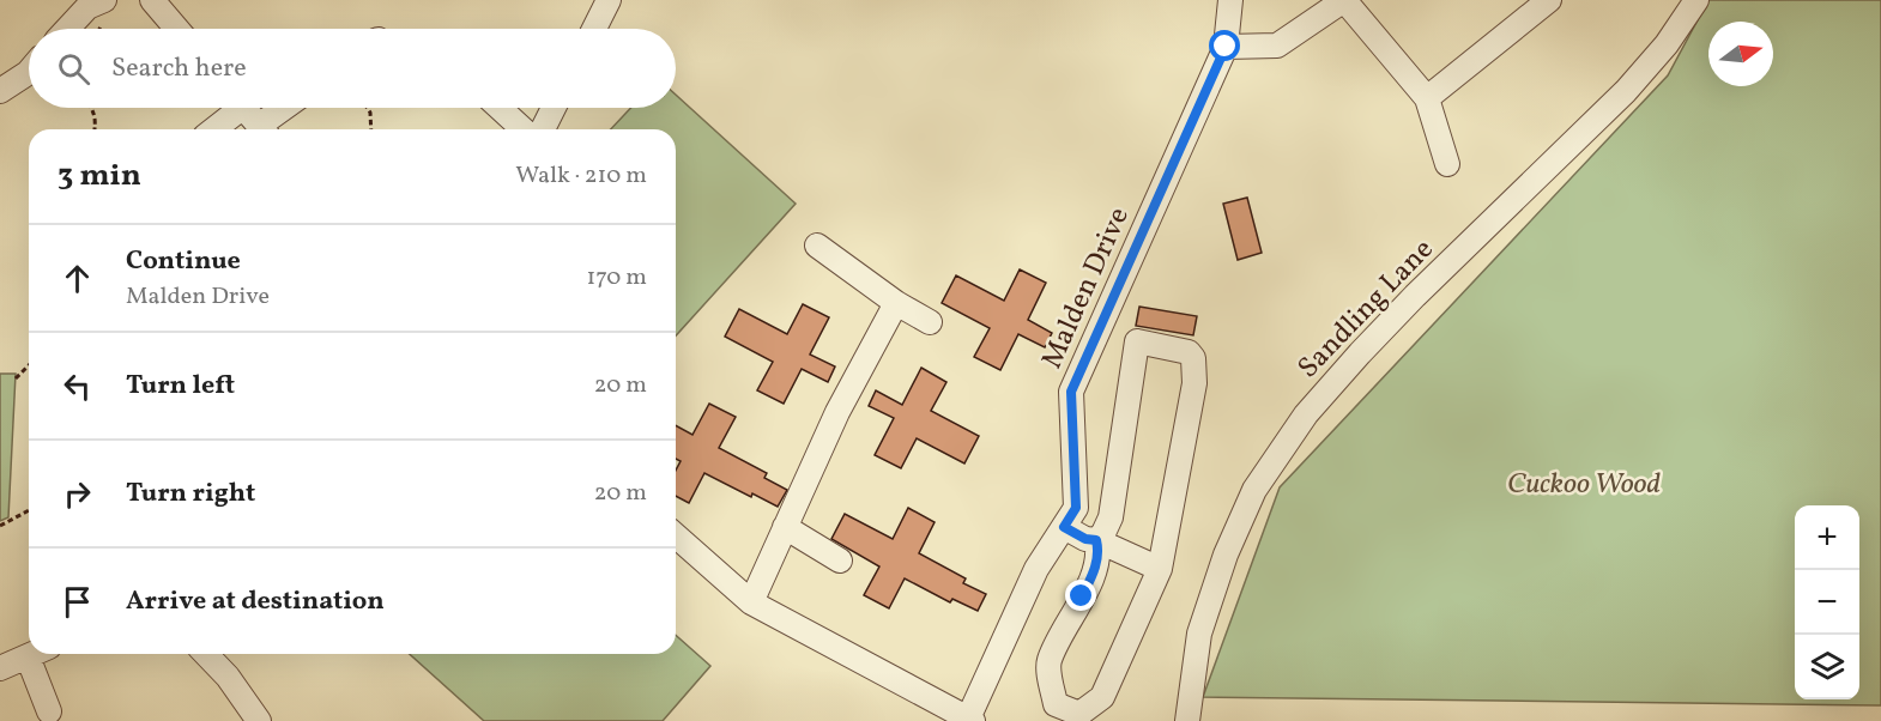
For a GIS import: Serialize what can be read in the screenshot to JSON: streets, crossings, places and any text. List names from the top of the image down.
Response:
{
  "streets": {
    "street": ["Malden Drive", "Sandling Lane"]
  },
  "parks": ["Cuckoo Wood"],
  "north": "right",
  "page": {
    "search": "Search here",
    "heading": ["3 min", "Walk · 210 m"],
    "list": [
      ["Continue", "Malden Drive", "170 m"],
      ["Turn left", "20 m"],
      ["Turn right", "20 m"],
      "Arrive at destination"
    ],
    "map_buttons": ["+", "−"]
  }
}
